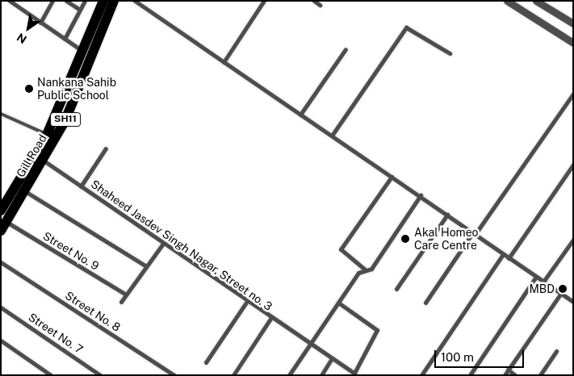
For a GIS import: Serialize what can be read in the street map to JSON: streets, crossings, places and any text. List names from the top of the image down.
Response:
{
  "streets": {
    "main road": ["SH11", "Gill Road"],
    "street": [
      "Shaheed Jasdev Singh Nagar, Street no. 3",
      "Street No. 9",
      "Street No. 8",
      "Street No. 7"
    ]
  },
  "crossings": [
    ["Gill Road", "Shaheed Jasdev Singh Nagar, Street no. 3"],
    ["Gill Road", "Street No. 9"]
  ],
  "places": ["Nankana Sahib Public School", "Akal Homeo Care Centre", "MBD"],
  "scale_bar": "100 m",
  "north": "bottom left"
}
